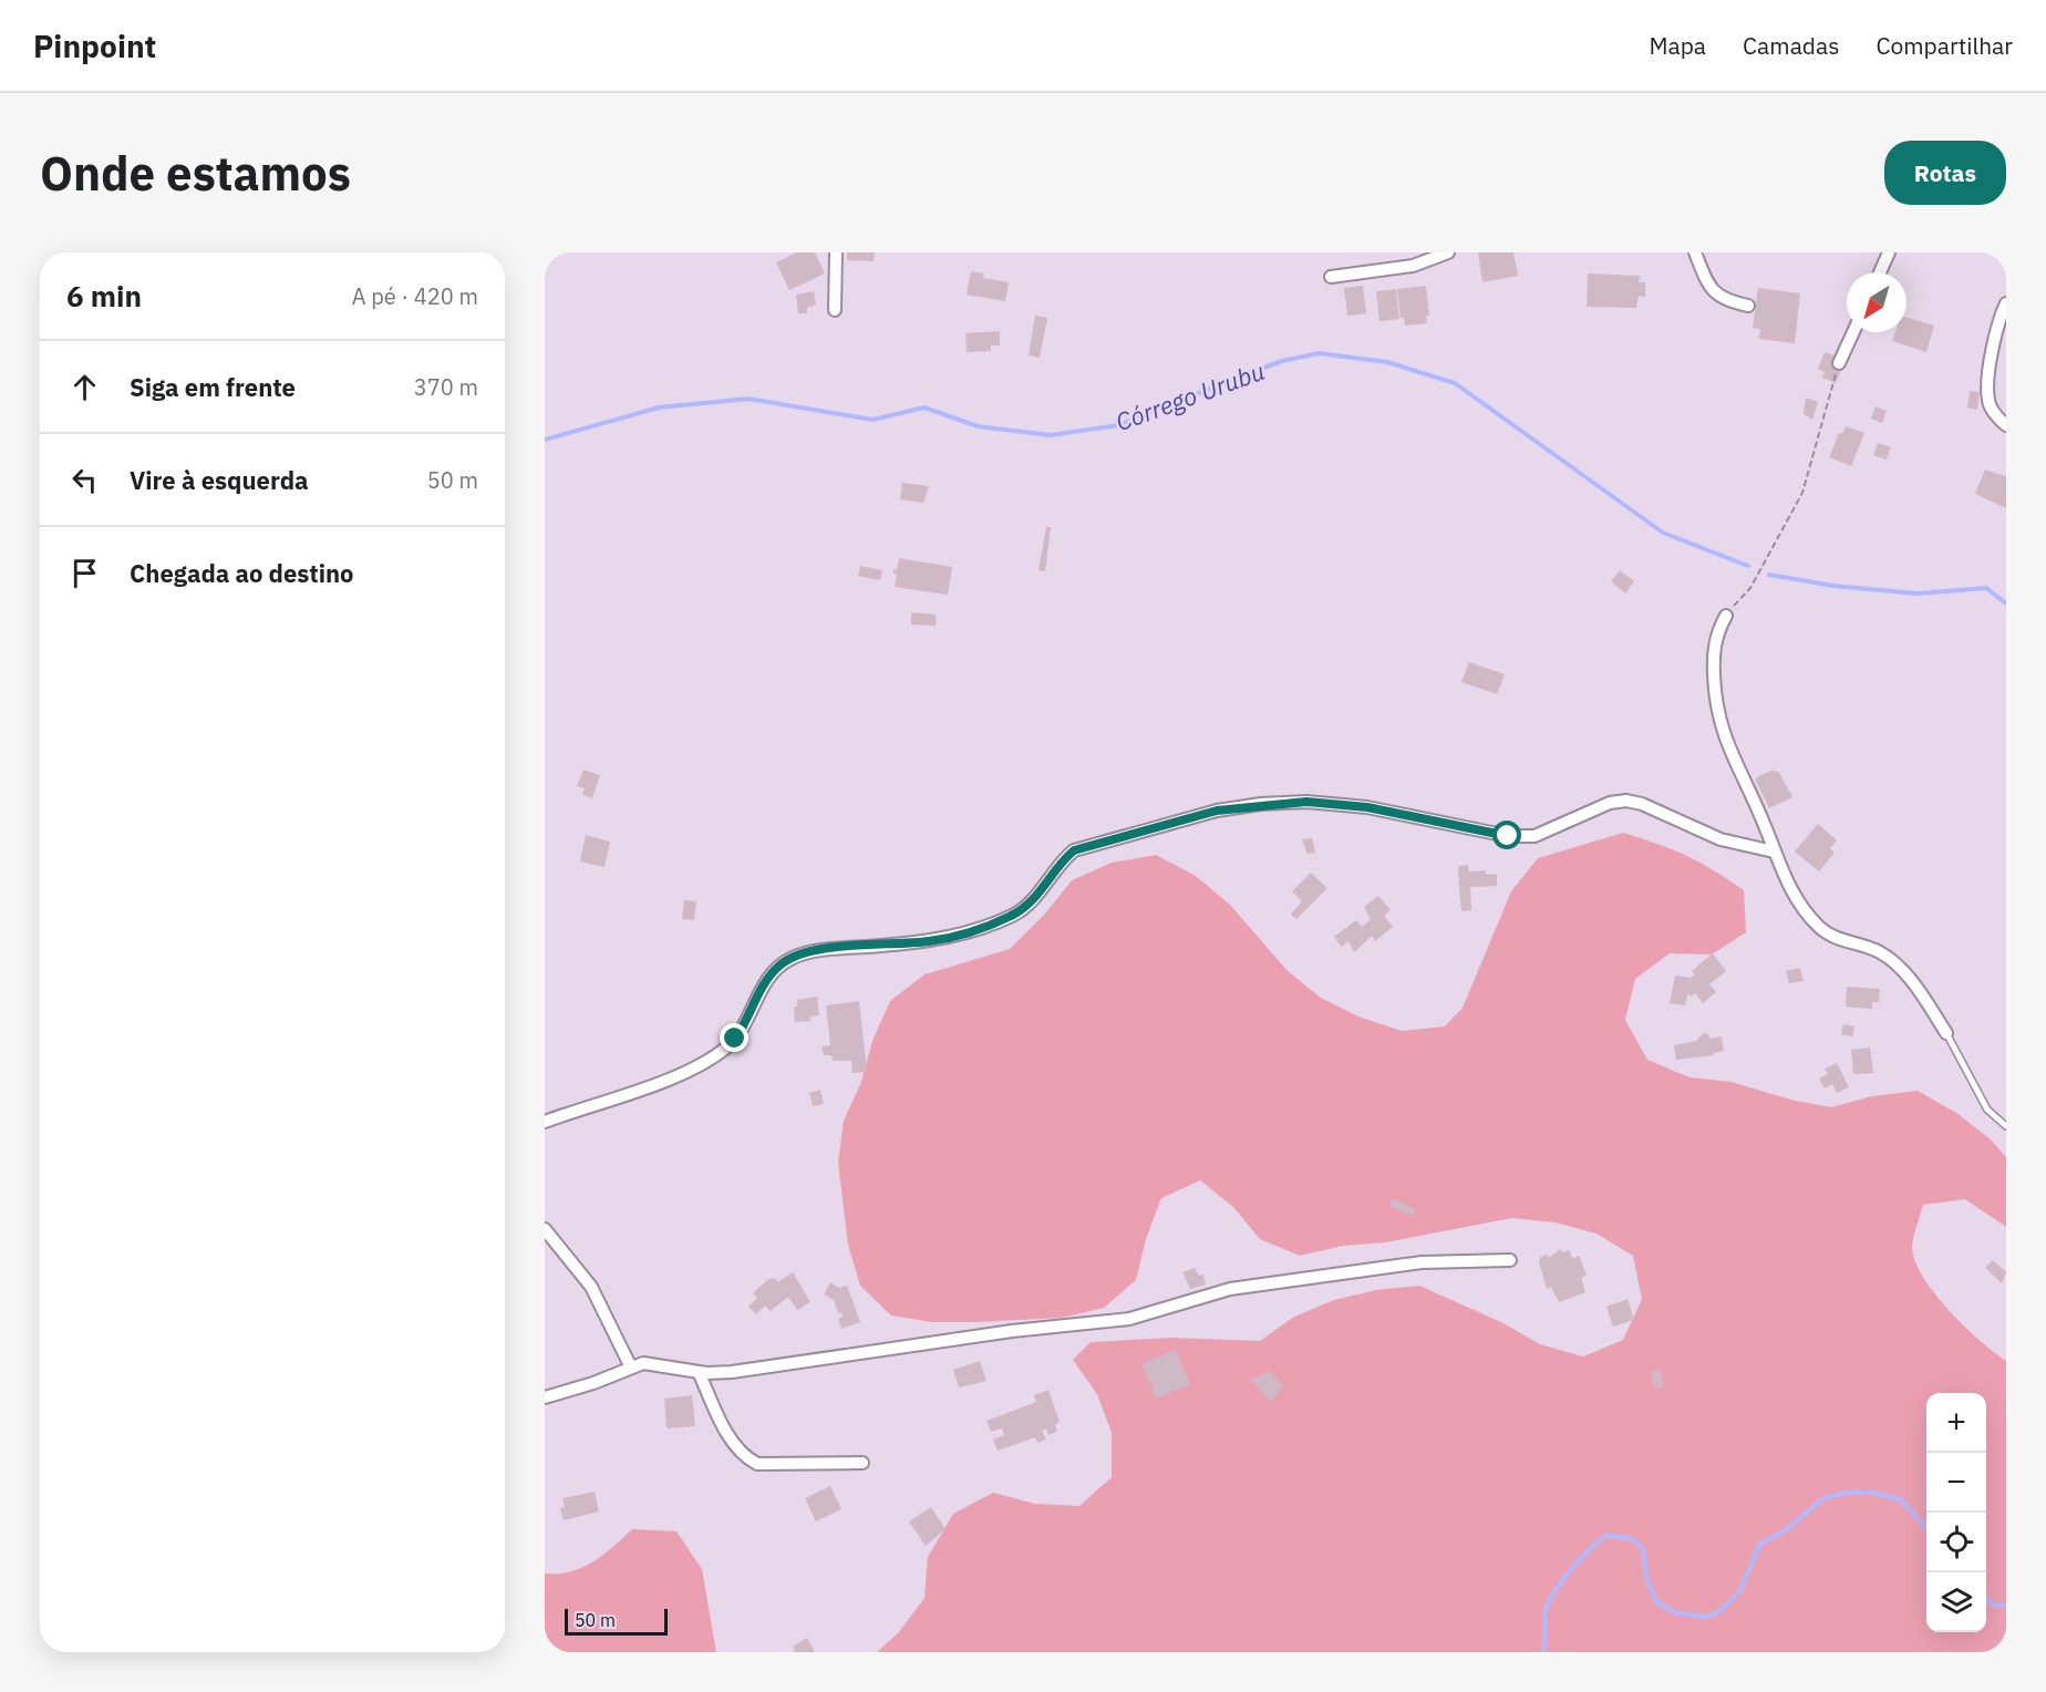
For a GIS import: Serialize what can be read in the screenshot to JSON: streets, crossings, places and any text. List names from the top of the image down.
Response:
{
  "water": ["Córrego Urubu"],
  "scale_bar": "50 m",
  "north": "bottom left",
  "page": {
    "header": "Pinpoint",
    "nav": ["Mapa", "Camadas", "Compartilhar"],
    "buttons": "Rotas",
    "title": "Onde estamos",
    "heading": ["6 min", "A pé · 420 m"],
    "list": [
      ["Siga em frente", "370 m"],
      ["Vire à esquerda", "50 m"],
      "Chegada ao destino"
    ],
    "map_buttons": ["+", "−"],
    "scale": "50 m"
  }
}
